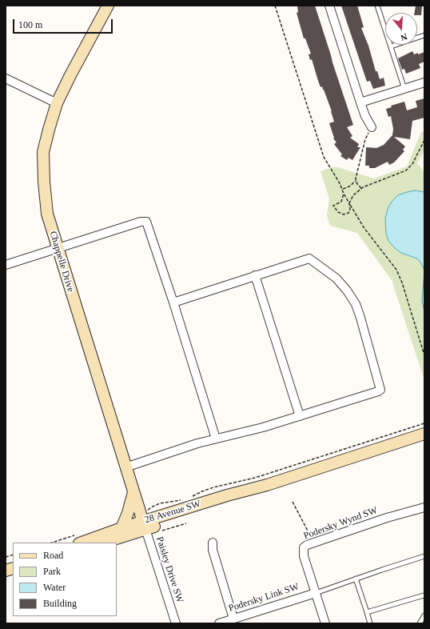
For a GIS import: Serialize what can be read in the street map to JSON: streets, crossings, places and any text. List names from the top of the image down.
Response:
{
  "streets": {
    "street": [
      "Chappelle Drive",
      "28 Avenue SW",
      "Podersky Wynd SW",
      "Paisley Drive SW",
      "Podersky Link SW"
    ]
  },
  "crossings": [
    ["Chappelle Drive", "28 Avenue SW"],
    ["Chappelle Drive", "Paisley Drive SW"],
    ["28 Avenue SW", "Paisley Drive SW"],
    ["Podersky Wynd SW", "Podersky Link SW"]
  ],
  "legend": [
    "Road",
    "Park",
    "Water",
    "Building"
  ],
  "scale_bar": "100 m",
  "north": "bottom"
}
